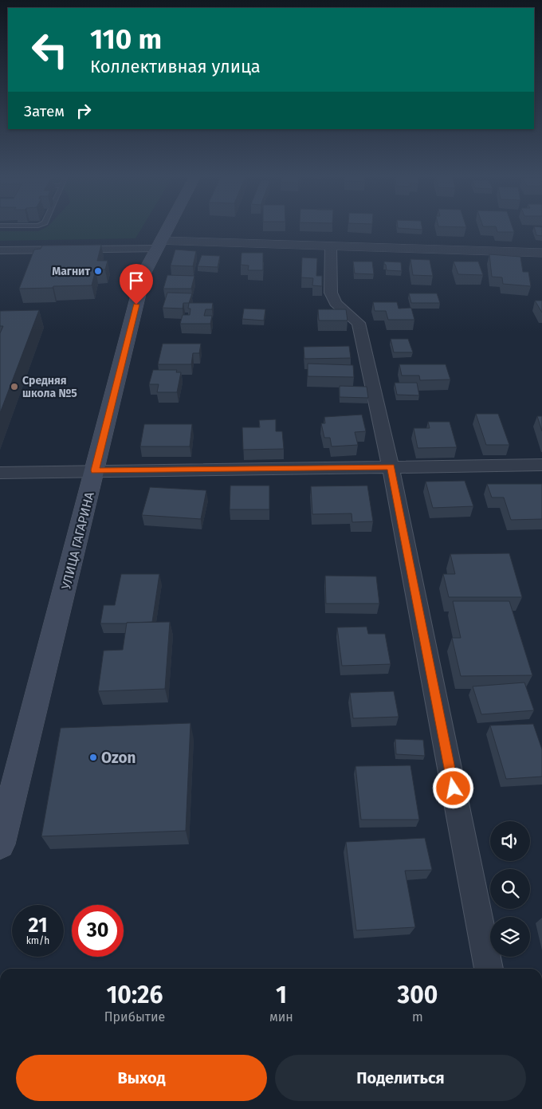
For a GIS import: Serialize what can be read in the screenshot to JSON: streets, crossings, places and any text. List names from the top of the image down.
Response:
{
  "streets": {
    "main road": ["УЛИЦА ГАГАРИНА"]
  },
  "places": ["Магнит", "Средняя школа №5", "Ozon"],
  "page": {
    "turn": ["110 m", "Коллективная улица"],
    "then": "Затем",
    "speed": "21 km/h",
    "limit": "30",
    "eta": [
      "10:26",
      "Прибытие",
      "1",
      "мин",
      "300",
      "m"
    ],
    "buttons": ["Выход", "Поделиться"]
  }
}
